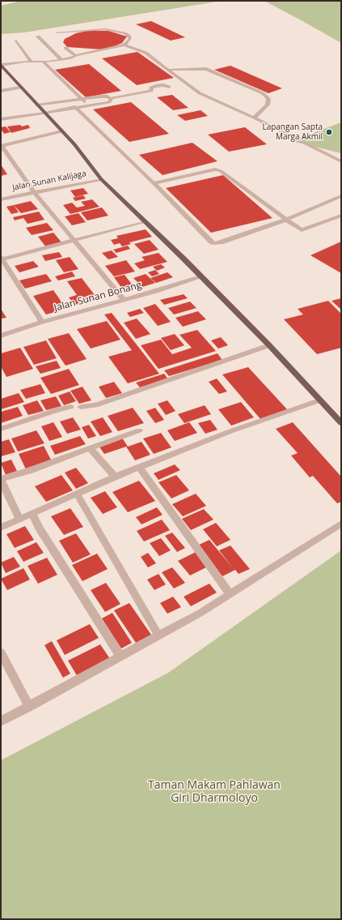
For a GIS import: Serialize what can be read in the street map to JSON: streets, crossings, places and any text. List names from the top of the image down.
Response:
{
  "streets": {
    "street": ["Jalan Sunan Kalijaga", "Jalan Sunan Bonang"]
  },
  "parks": ["Taman Makam Pahlawan Giri Dharmoloyo"],
  "places": ["Lapangan Sapta Marga Akmil"]
}
